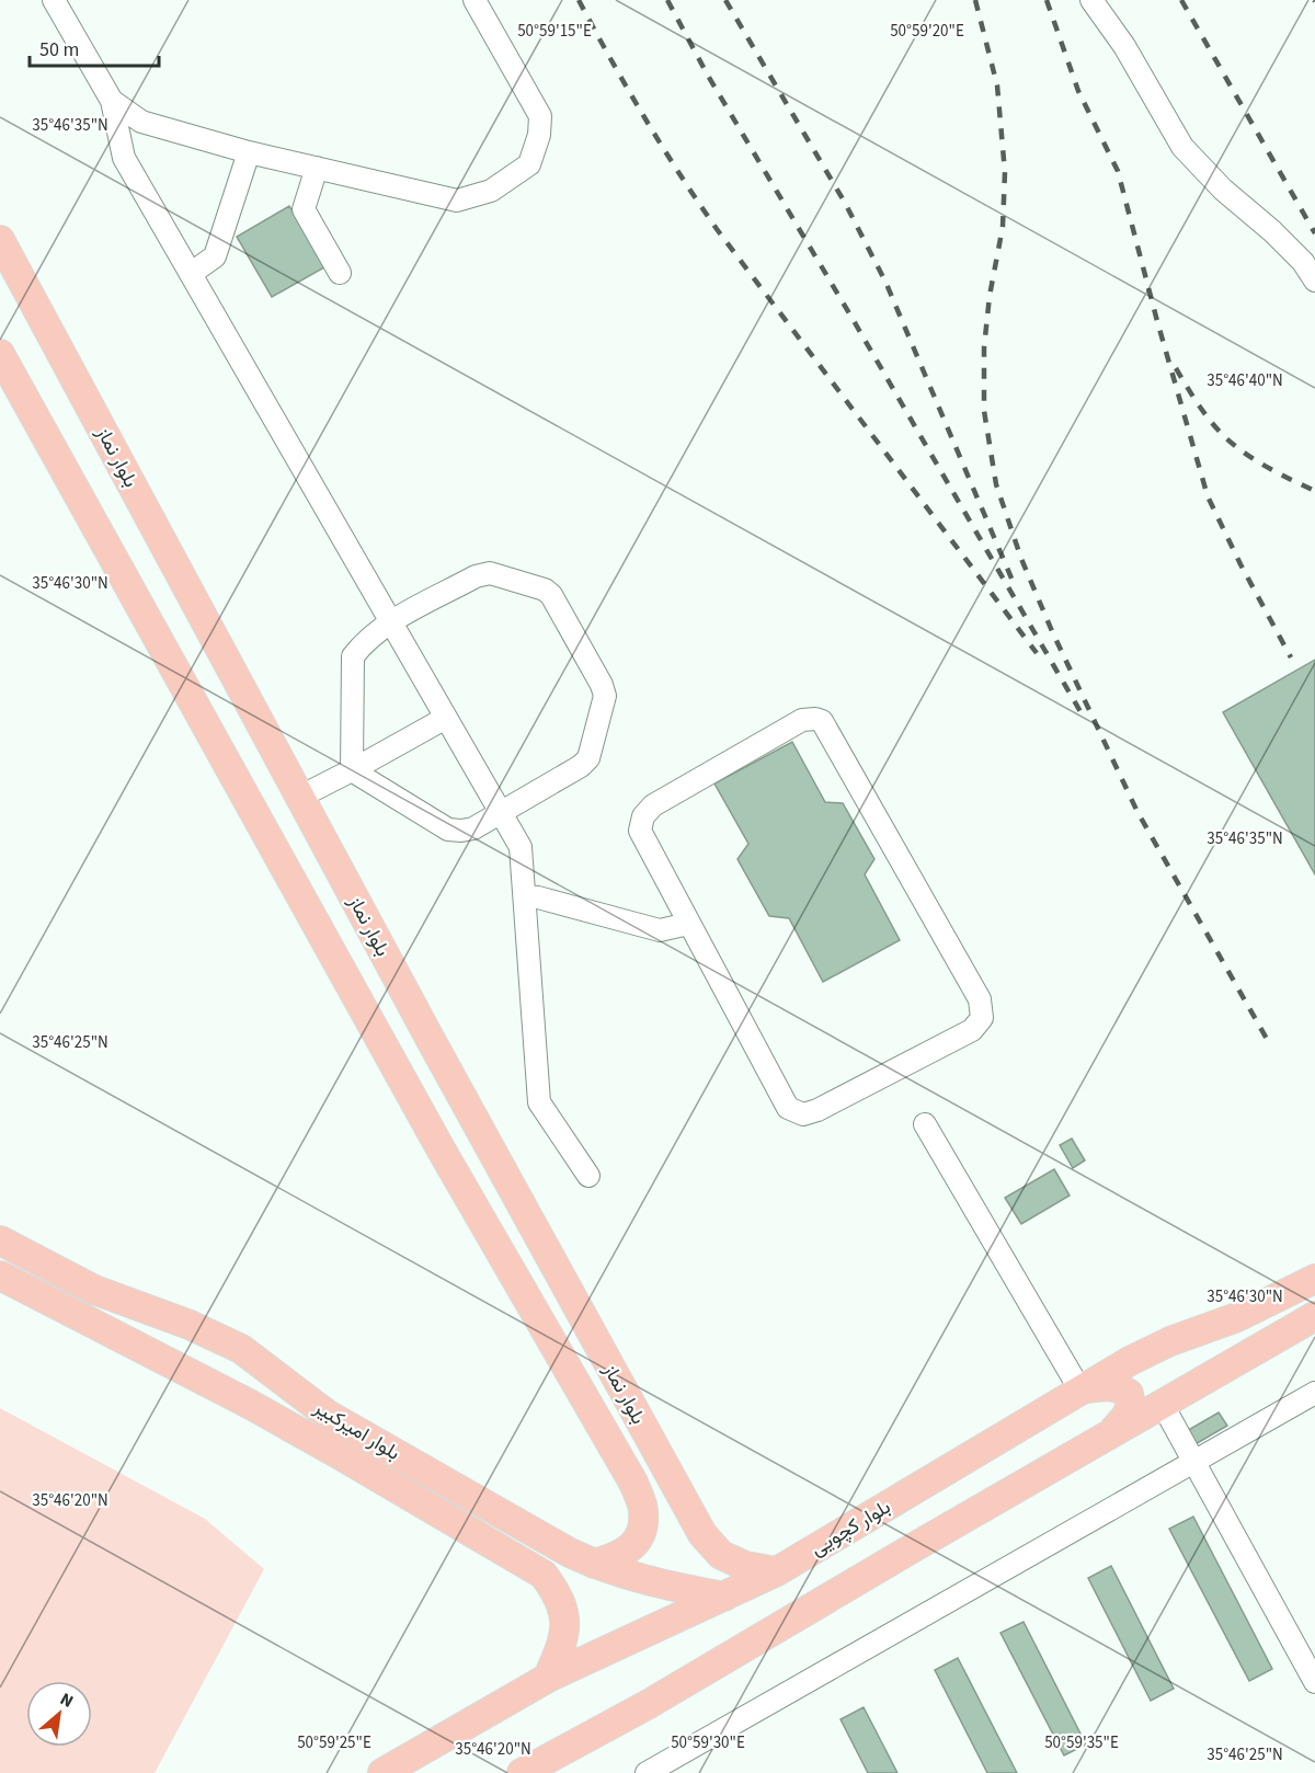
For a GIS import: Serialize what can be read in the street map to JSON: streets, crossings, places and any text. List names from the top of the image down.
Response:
{
  "streets": {
    "main road": ["بلوار نماز", "بلوار امیرکبیر", "بلوار کچویی"]
  },
  "crossings": [
    ["بلوار نماز", "بلوار امیرکبیر"],
    ["بلوار نماز", "بلوار کچویی"],
    ["بلوار امیرکبیر", "بلوار کچویی"]
  ],
  "scale_bar": "50 m",
  "north": "top right",
  "coordinates": [
    "50°59'15\"E",
    "50°59'20\"E",
    "35°46'35\"N",
    "35°46'40\"N",
    "35°46'30\"N",
    "35°46'25\"N",
    "35°46'20\"N",
    "50°59'25\"E",
    "50°59'30\"E",
    "50°59'35\"E"
  ]
}
